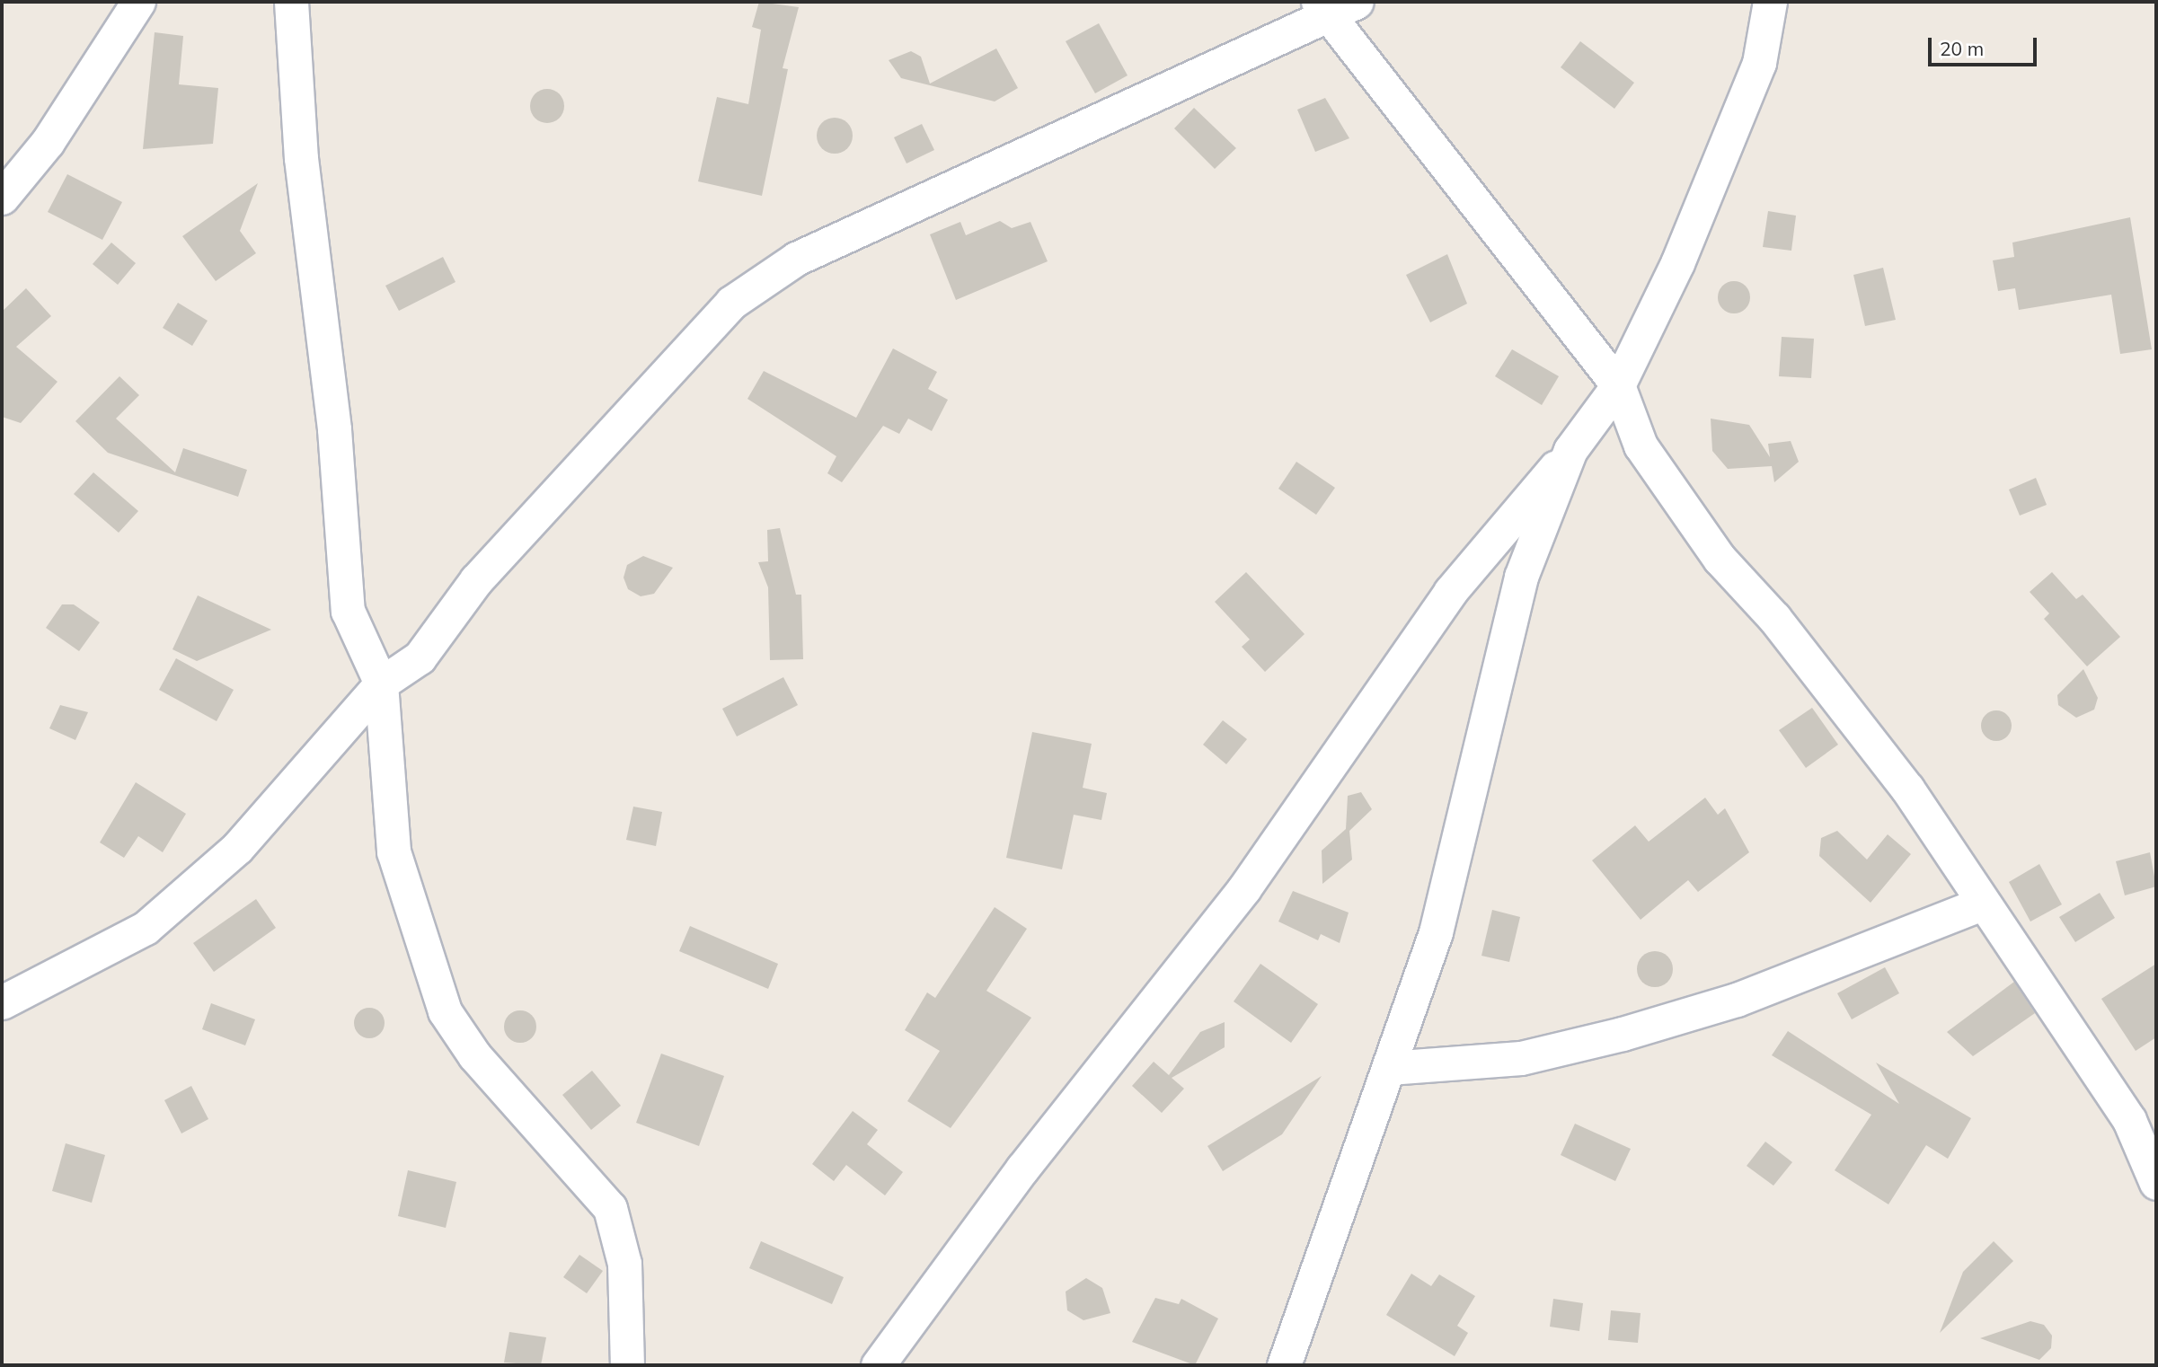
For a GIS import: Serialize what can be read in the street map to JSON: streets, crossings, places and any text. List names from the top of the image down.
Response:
{
  "scale_bar": "20 m"
}
